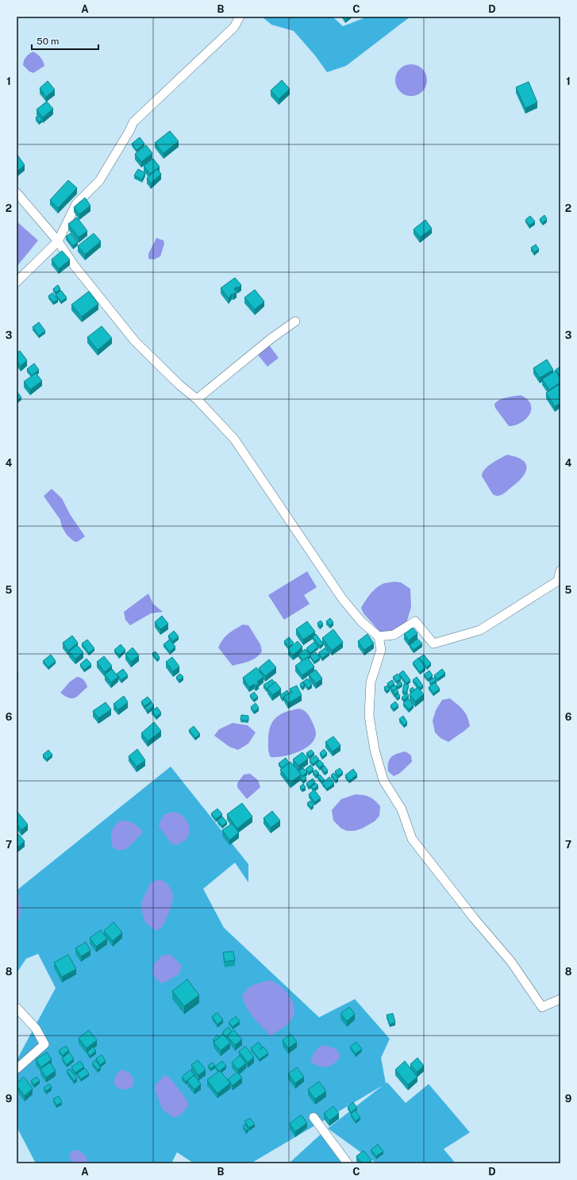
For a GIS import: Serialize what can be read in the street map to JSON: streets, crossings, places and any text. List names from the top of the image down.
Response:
{
  "scale_bar": "50 m",
  "grid": {
    "columns": [
      "A",
      "B",
      "C",
      "D"
    ],
    "rows": [
      "1",
      "2",
      "3",
      "4",
      "5",
      "6",
      "7",
      "8",
      "9"
    ]
  }
}
